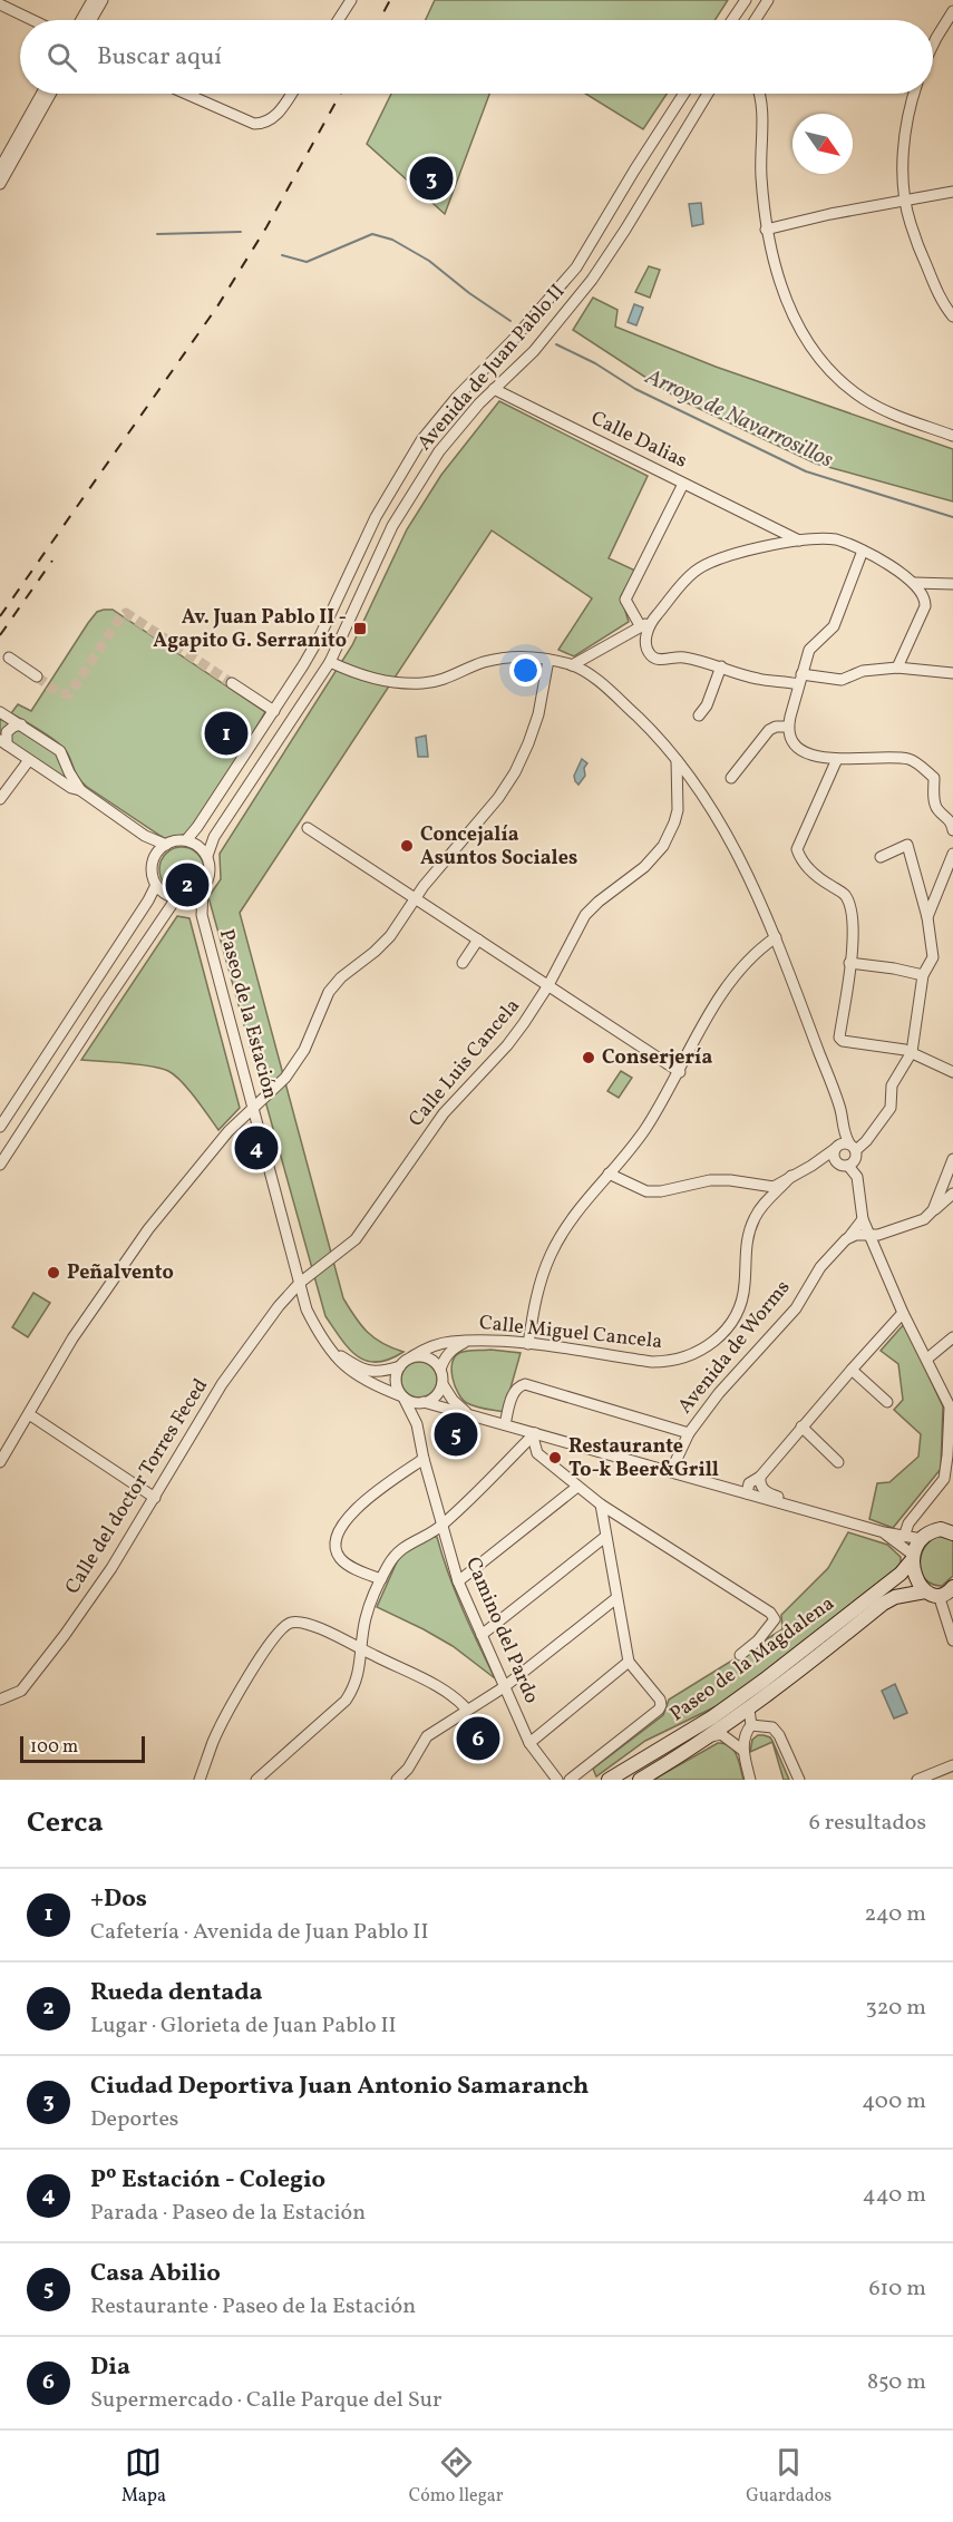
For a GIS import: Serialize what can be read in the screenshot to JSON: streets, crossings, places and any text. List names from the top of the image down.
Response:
{
  "streets": {
    "main road": ["Paseo de la Magdalena"],
    "street": [
      "Avenida de Juan Pablo II",
      "Calle Dalias",
      "Paseo de la Estación",
      "Calle Luis Cancela",
      "Calle Miguel Cancela",
      "Avenida de Worms",
      "Calle del doctor Torres Feced",
      "Camino del Pardo"
    ]
  },
  "crossings": [
    ["Avenida de Juan Pablo II", "Calle Dalias"],
    ["Avenida de Juan Pablo II", "Paseo de la Estación"],
    ["Paseo de la Estación", "Calle Luis Cancela"],
    ["Paseo de la Estación", "Calle Miguel Cancela"],
    ["Paseo de la Estación", "Calle del doctor Torres Feced"],
    ["Paseo de la Estación", "Camino del Pardo"],
    ["Calle Luis Cancela", "Calle del doctor Torres Feced"],
    ["Calle Miguel Cancela", "Camino del Pardo"]
  ],
  "water": ["Arroyo de Navarrosillos"],
  "places": {
    "transit": ["Av. Juan Pablo II - Agapito G. Serranito"],
    "other": [
      "Concejalía Asuntos Sociales",
      "Conserjería",
      "Peñalvento",
      "Restaurante To-k Beer&Grill"
    ]
  },
  "scale_bar": "100 m",
  "north": "bottom right",
  "page": {
    "search": "Buscar aquí",
    "pins": [
      "3",
      "1",
      "2",
      "4",
      "5",
      "6"
    ],
    "scale": "100 m",
    "heading": ["Cerca", "6 resultados"],
    "list": [
      {
        "mark": "1",
        "name": "+Dos",
        "note": "Cafetería · Avenida de Juan Pablo II",
        "value": "240 m"
      },
      {
        "mark": "2",
        "name": "Rueda dentada",
        "note": "Lugar · Glorieta de Juan Pablo II",
        "value": "320 m"
      },
      {
        "mark": "3",
        "name": "Ciudad Deportiva Juan Antonio Samaranch",
        "note": "Deportes",
        "value": "400 m"
      },
      {
        "mark": "4",
        "name": "Pº Estación - Colegio",
        "note": "Parada · Paseo de la Estación",
        "value": "440 m"
      },
      {
        "mark": "5",
        "name": "Casa Abilio",
        "note": "Restaurante · Paseo de la Estación",
        "value": "610 m"
      },
      {
        "mark": "6",
        "name": "Dia",
        "note": "Supermercado · Calle Parque del Sur",
        "value": "850 m"
      }
    ],
    "nav": ["Mapa", "Cómo llegar", "Guardados"]
  }
}
